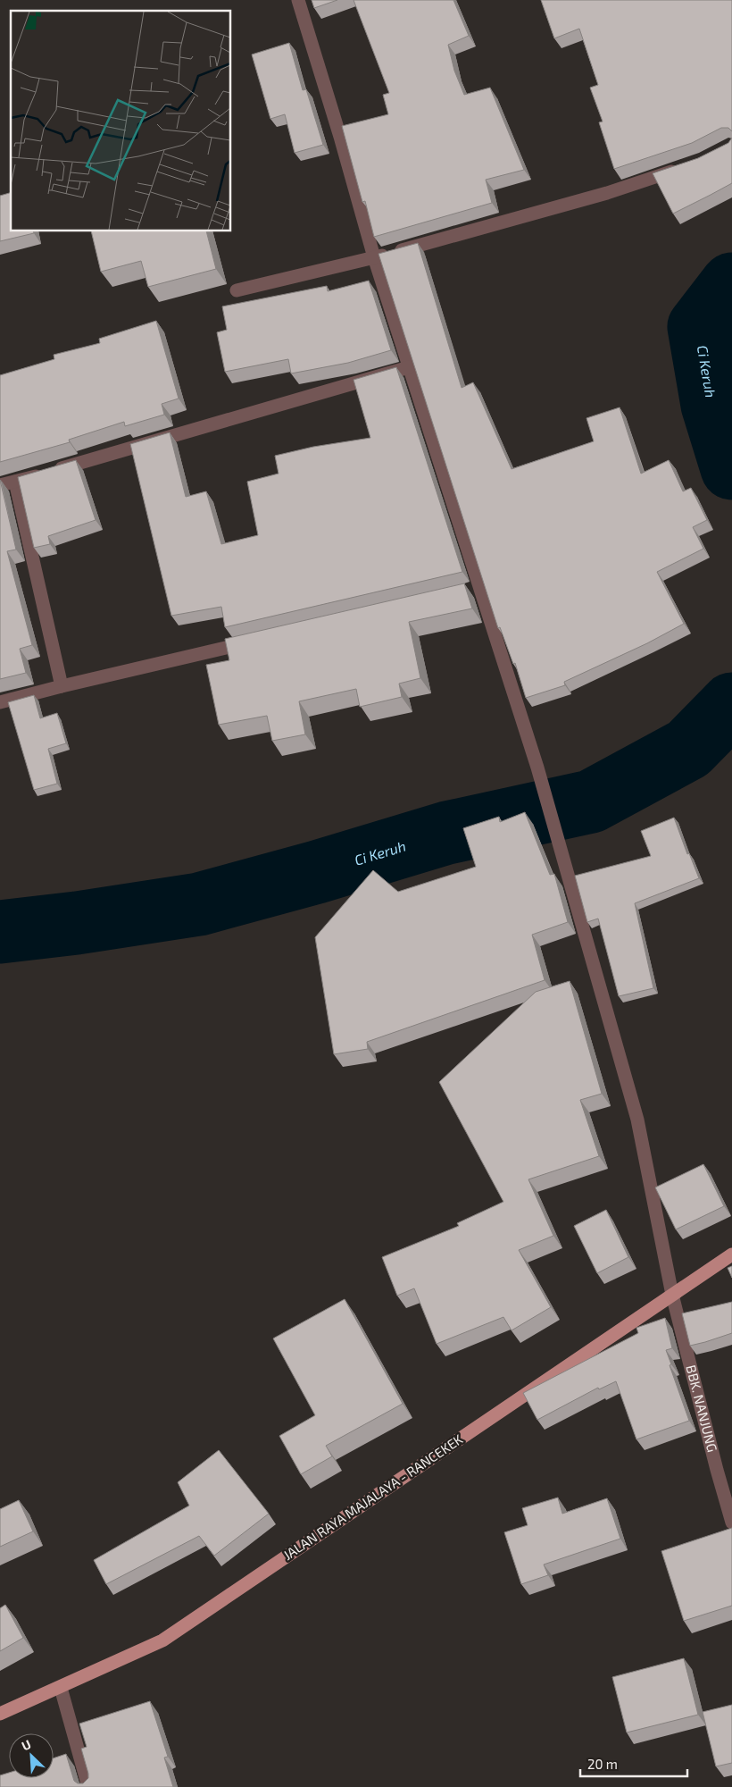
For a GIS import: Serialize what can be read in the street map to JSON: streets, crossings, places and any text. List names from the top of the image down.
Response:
{
  "streets": {
    "main road": ["JALAN RAYA MAJALAYA - RANCEKEK"],
    "street": ["BBK. NANJUNG"]
  },
  "crossings": [
    ["BBK. NANJUNG", "JALAN RAYA MAJALAYA - RANCEKEK"]
  ],
  "water": ["Ci Keruh"],
  "scale_bar": "20 m",
  "north": "top left"
}
